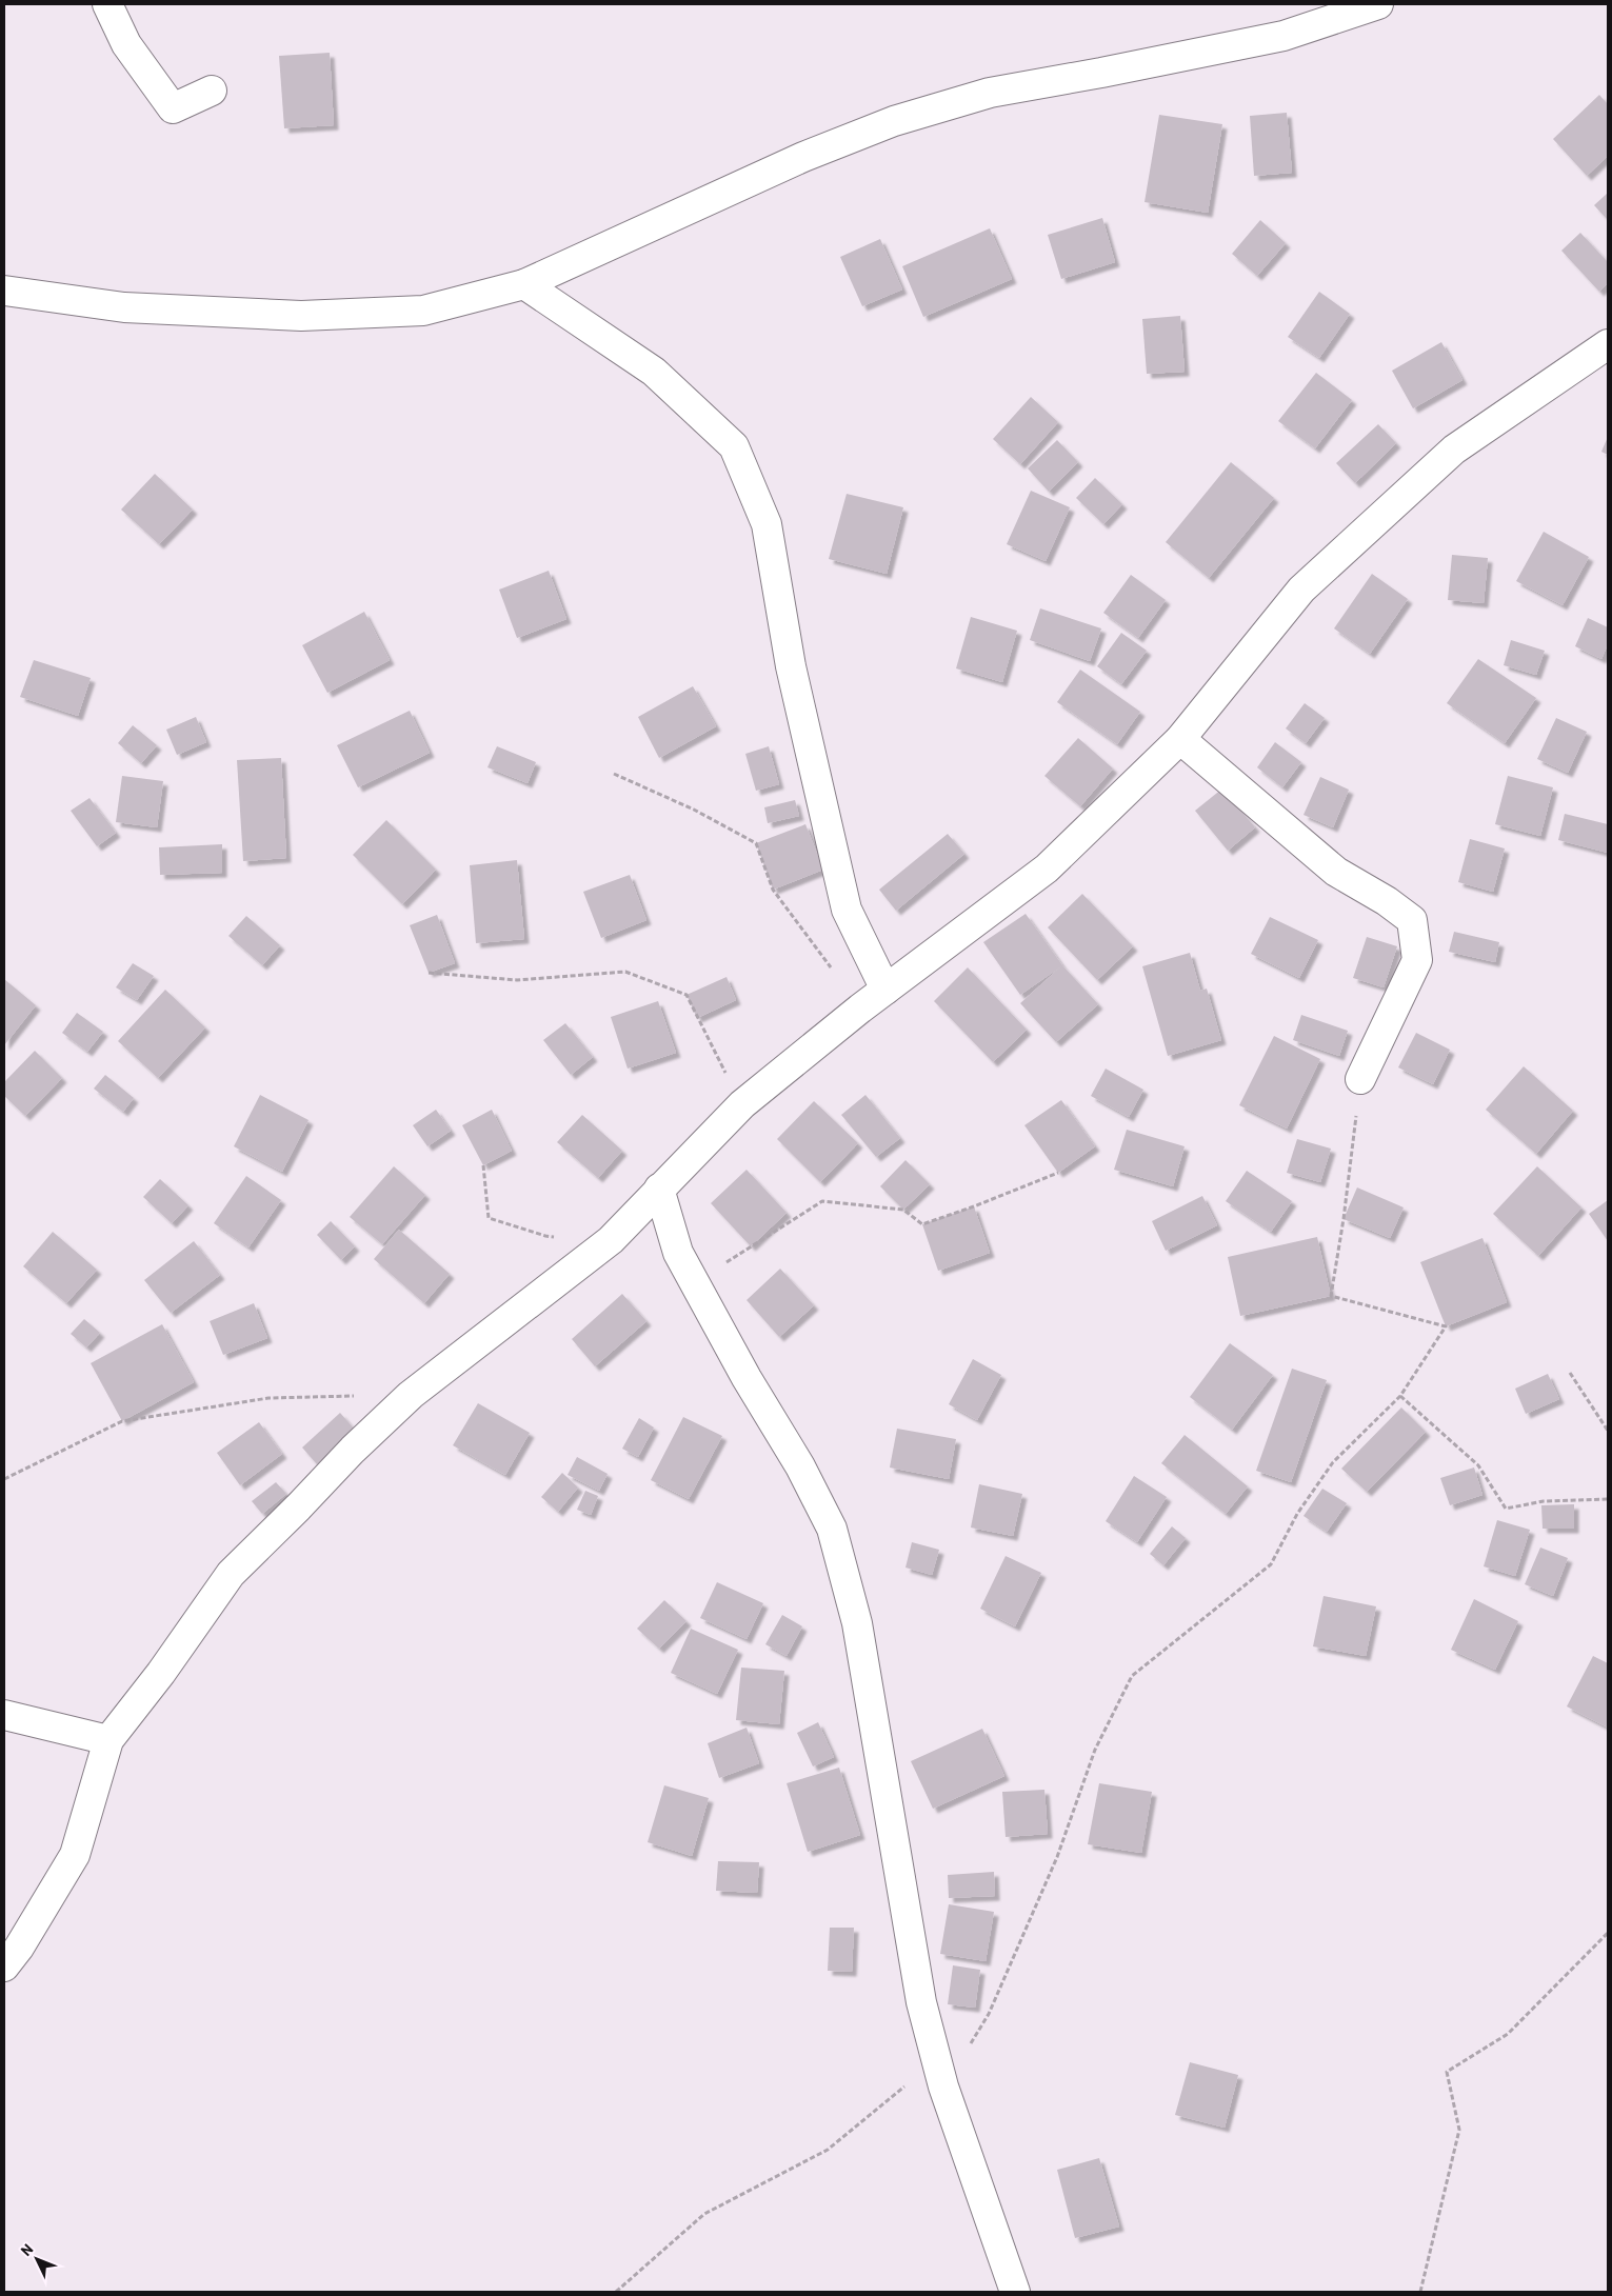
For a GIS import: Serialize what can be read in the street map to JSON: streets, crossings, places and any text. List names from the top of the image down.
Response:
{
  "north": "top left"
}
